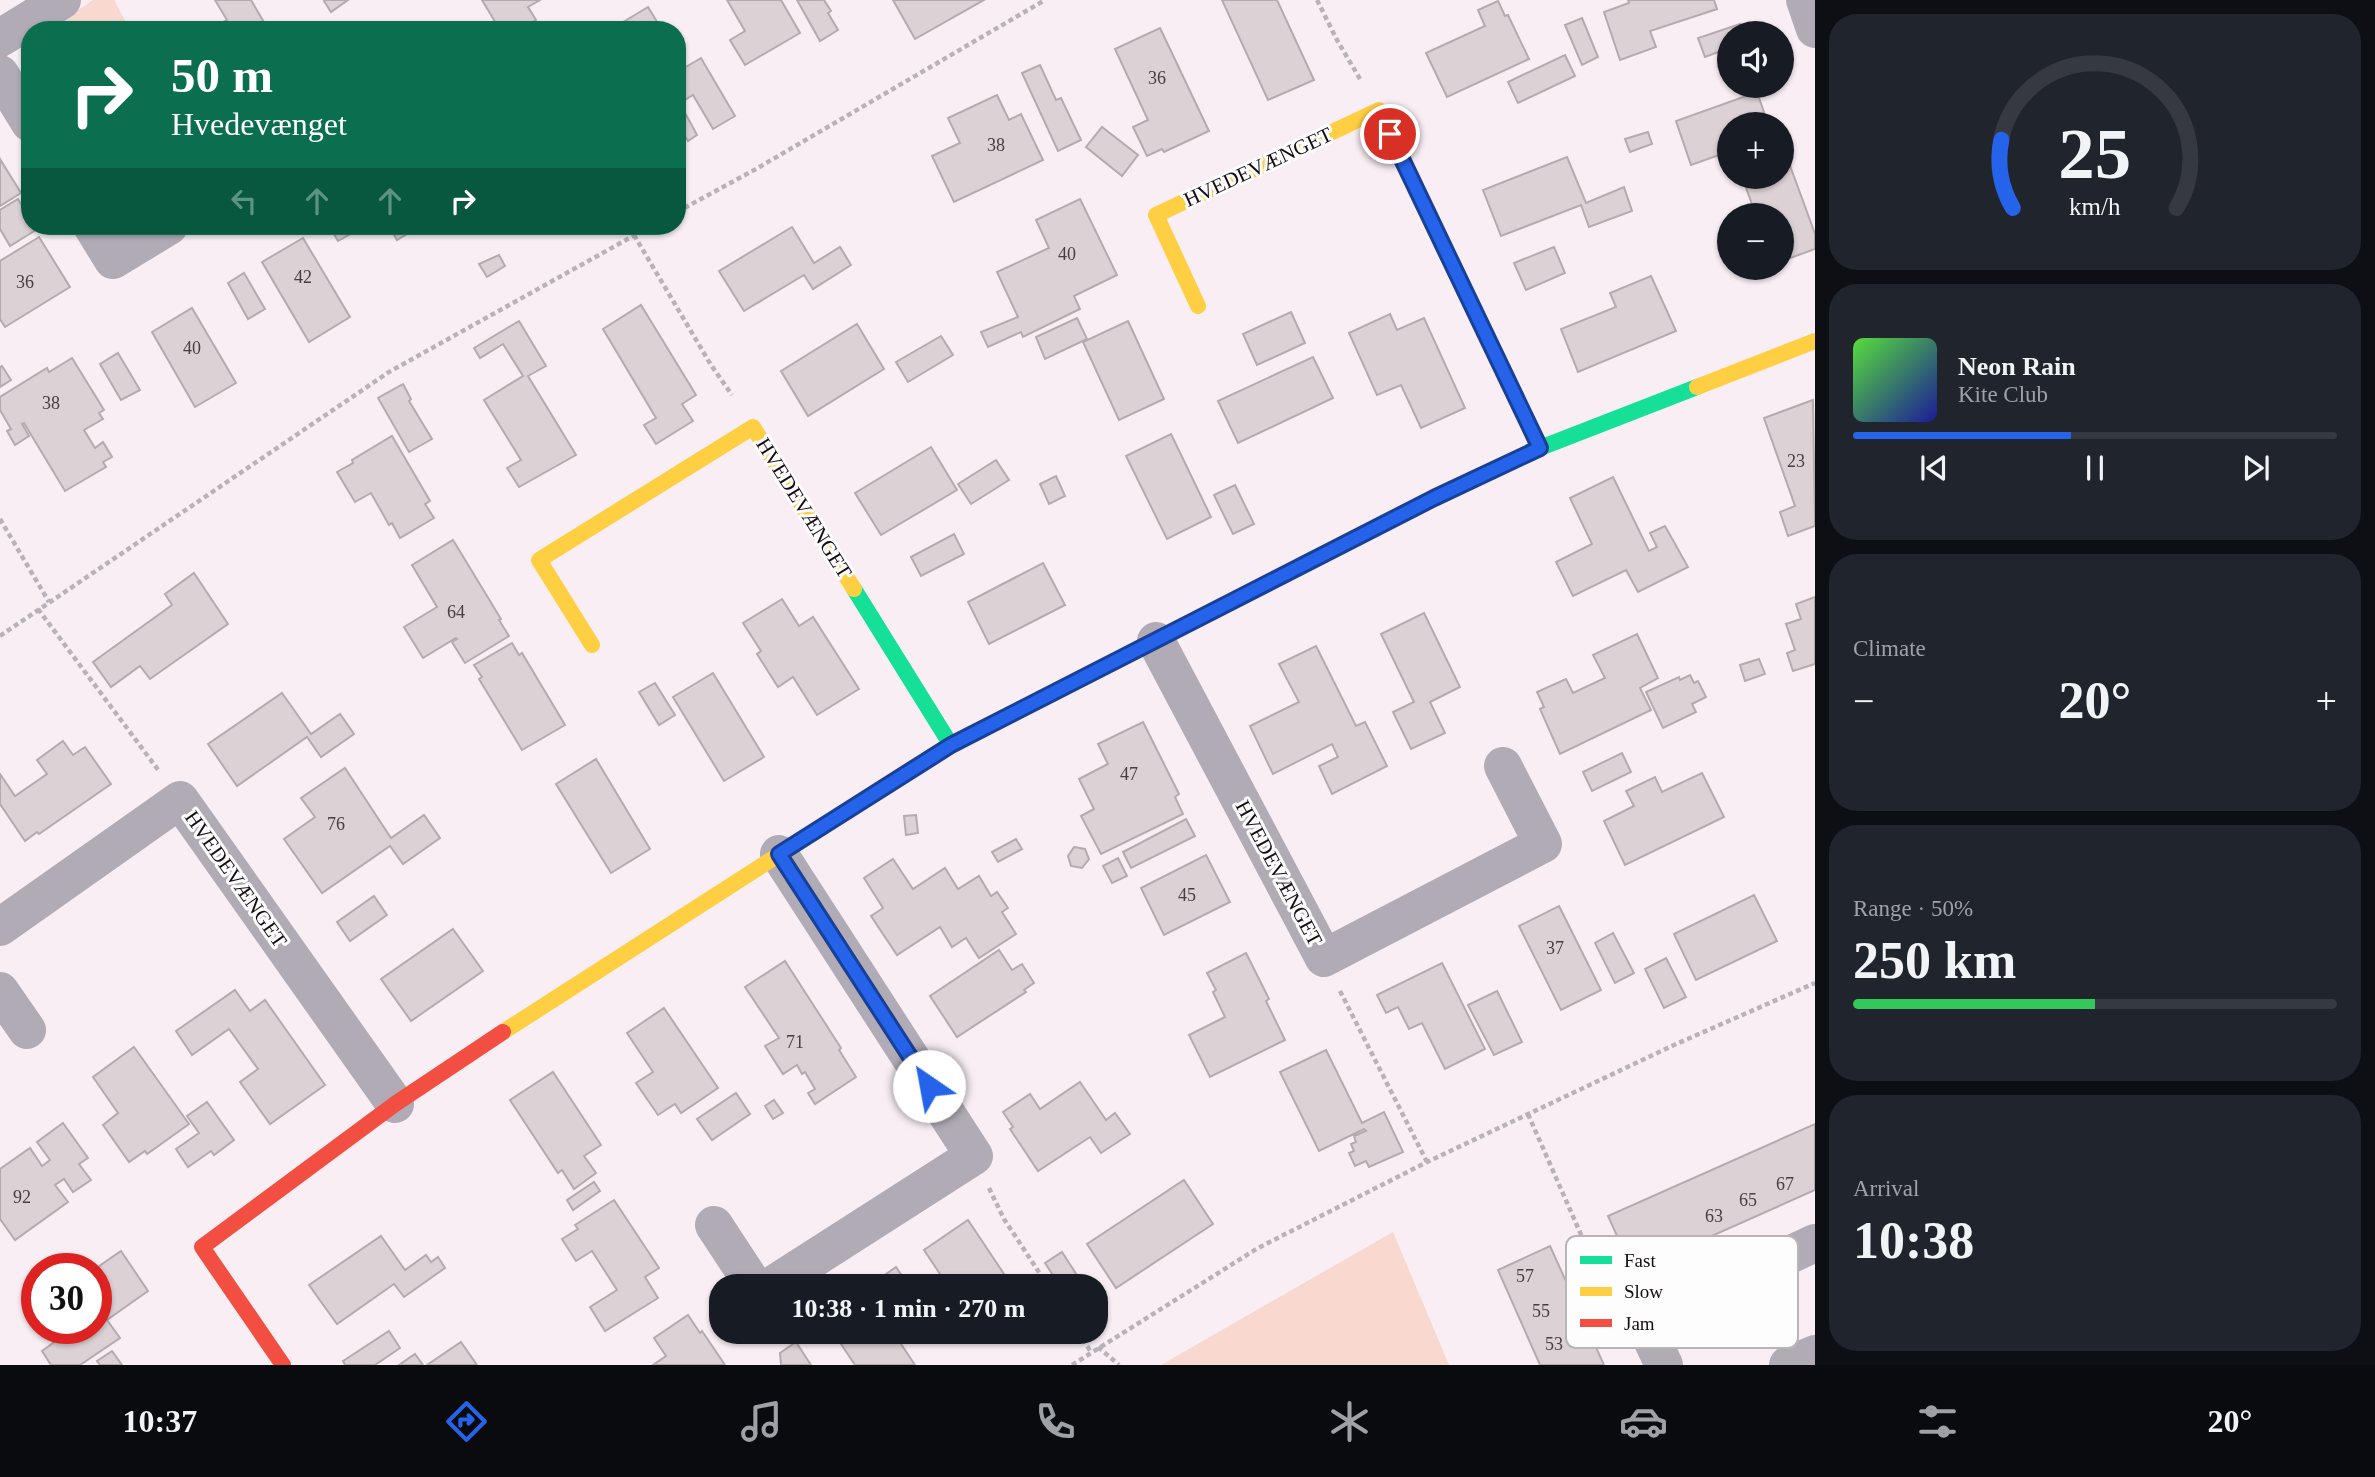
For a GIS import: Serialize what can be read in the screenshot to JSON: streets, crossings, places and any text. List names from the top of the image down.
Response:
{
  "streets": {
    "street": ["HVEDEVÆNGET"]
  },
  "house_numbers": [
    "36",
    "38",
    "40",
    "42",
    "36",
    "40",
    "38",
    "23",
    "64",
    "47",
    "76",
    "45",
    "37",
    "71",
    "67",
    "92",
    "65",
    "63",
    "57",
    "55",
    "53"
  ],
  "legend": ["Fast", "Slow", "Jam"],
  "page": {
    "map_buttons": ["+", "−"],
    "turn": ["50 m", "Hvedevænget"],
    "song": ["Neon Rain", "Kite Club"],
    "tile": [
      "Climate",
      ["Range · 50%", "250 km"],
      ["Arrival", "10:38"]
    ],
    "heat": ["−", "20°", "+"],
    "limit": "30",
    "trip": "10:38 · 1 min · 270 m",
    "tabs": ["10:37", "20°"],
    "gauge": ["25", "km/h"]
  }
}
